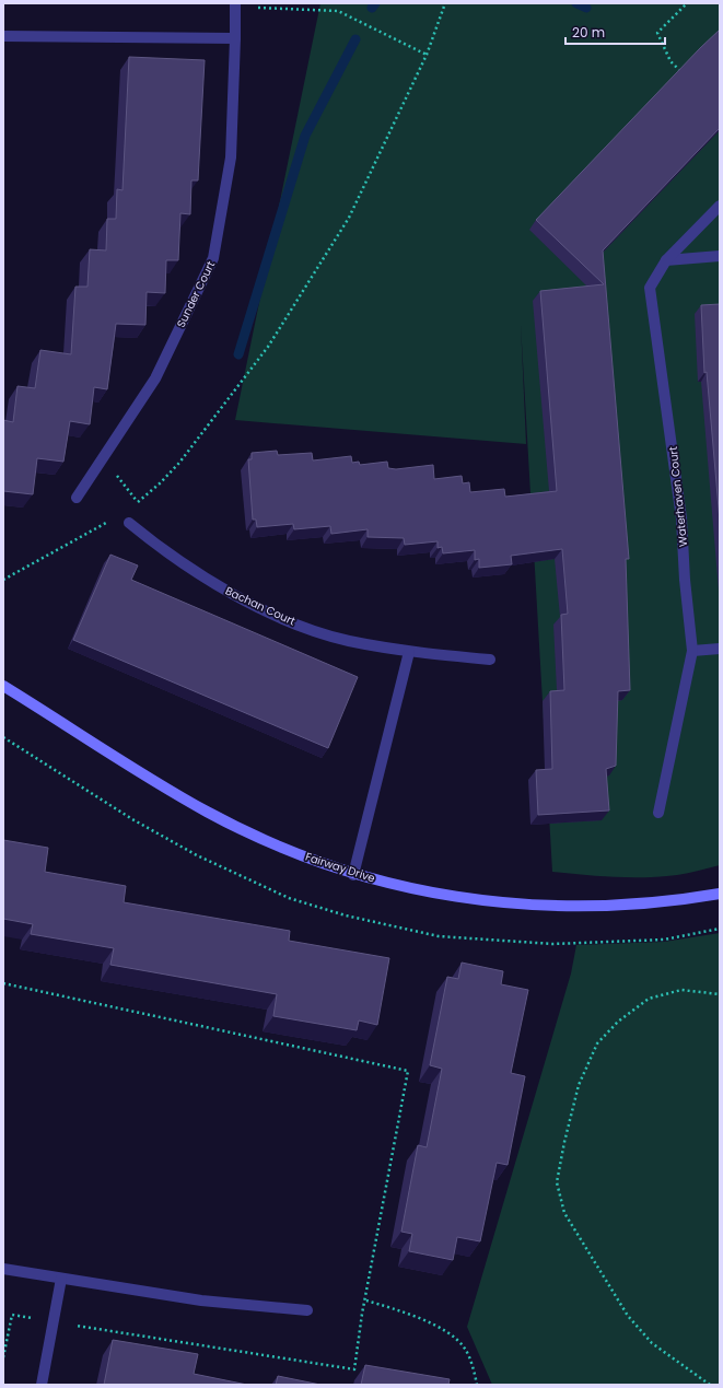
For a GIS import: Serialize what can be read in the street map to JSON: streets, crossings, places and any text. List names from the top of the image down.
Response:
{
  "streets": {
    "street": ["Fairway Drive"],
    "lane": ["Sunder Court", "Waterhaven Court", "Bachan Court"]
  },
  "scale_bar": "20 m"
}
